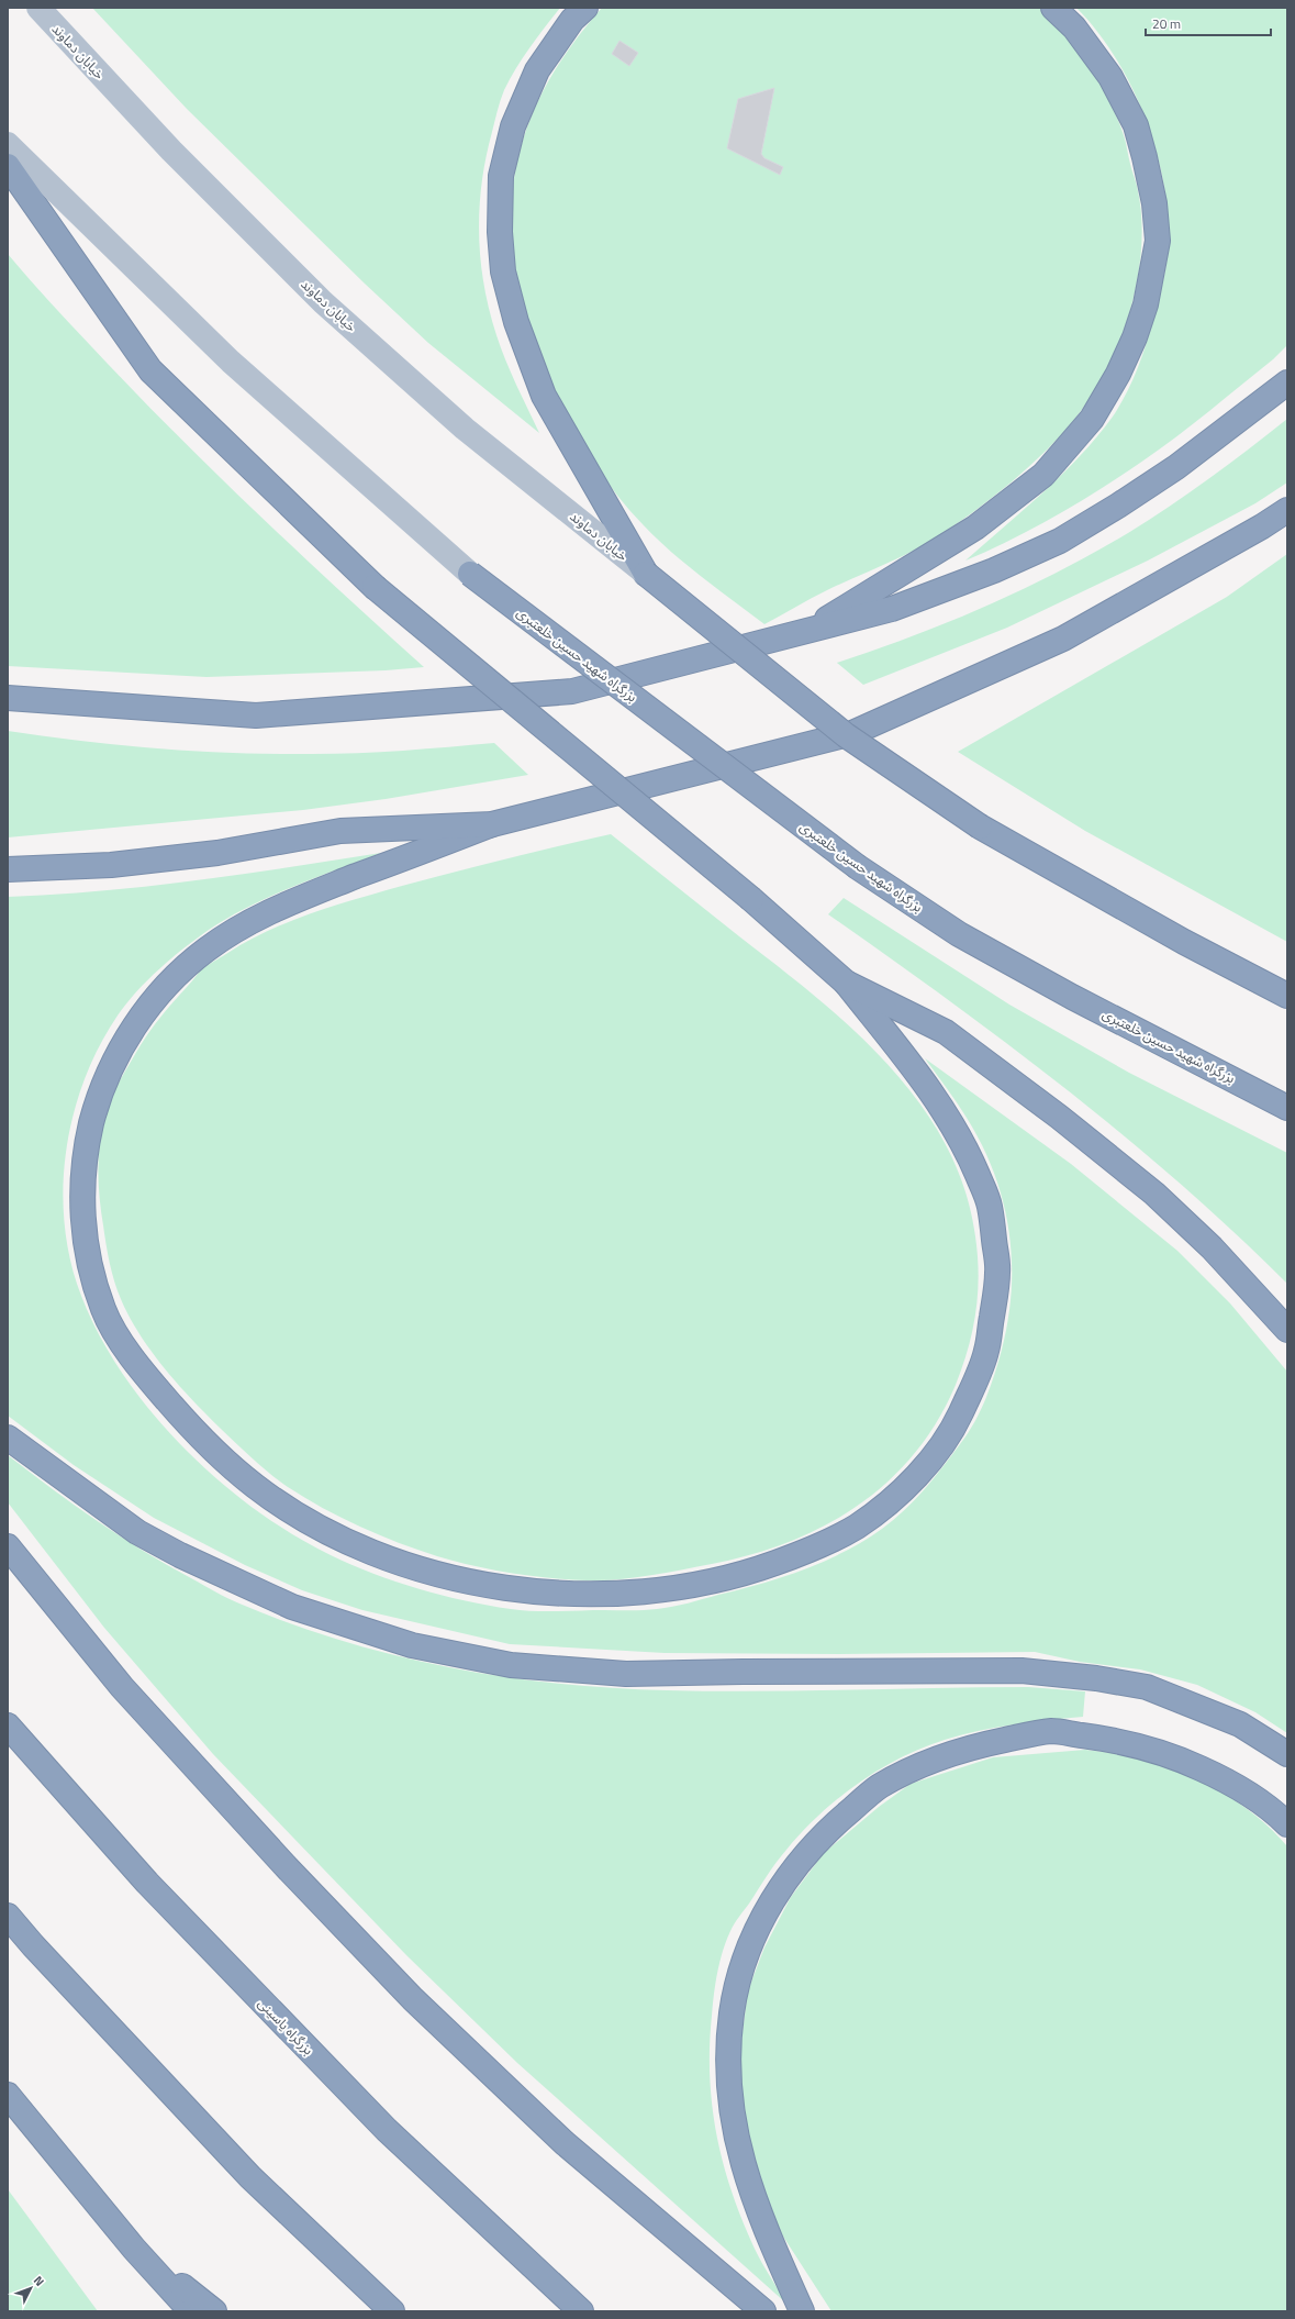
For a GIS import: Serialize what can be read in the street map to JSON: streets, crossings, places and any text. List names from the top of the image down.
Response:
{
  "streets": {
    "highway": ["بزرگراه شهید حسین خلعتبری", "بزرگراه یاسینی"],
    "main road": ["خیابان دماوند"]
  },
  "scale_bar": "20 m",
  "north": "top right"
}
